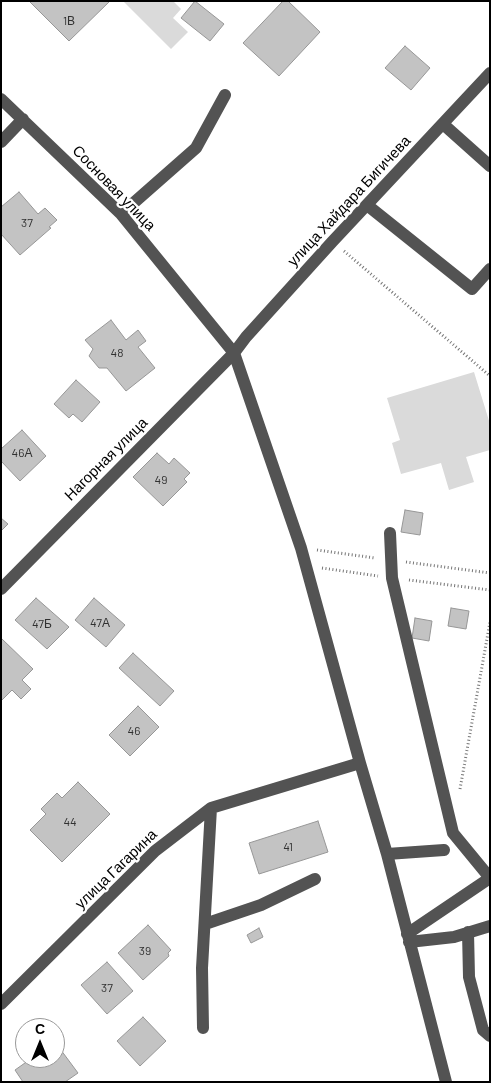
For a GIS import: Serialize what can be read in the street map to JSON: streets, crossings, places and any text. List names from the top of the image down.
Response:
{
  "streets": {
    "street": [
      "Сосновая улица",
      "улица Хайдара Бигичева",
      "Нагорная улица",
      "улица Гагарина"
    ]
  },
  "crossings": [
    ["Сосновая улица", "улица Хайдара Бигичева"],
    ["Сосновая улица", "Нагорная улица"],
    ["улица Хайдара Бигичева", "Нагорная улица"]
  ],
  "house_numbers": [
    "1В",
    "37",
    "48",
    "46А",
    "49",
    "47А",
    "47Б",
    "46",
    "44",
    "41",
    "39",
    "37"
  ],
  "north": "top"
}
